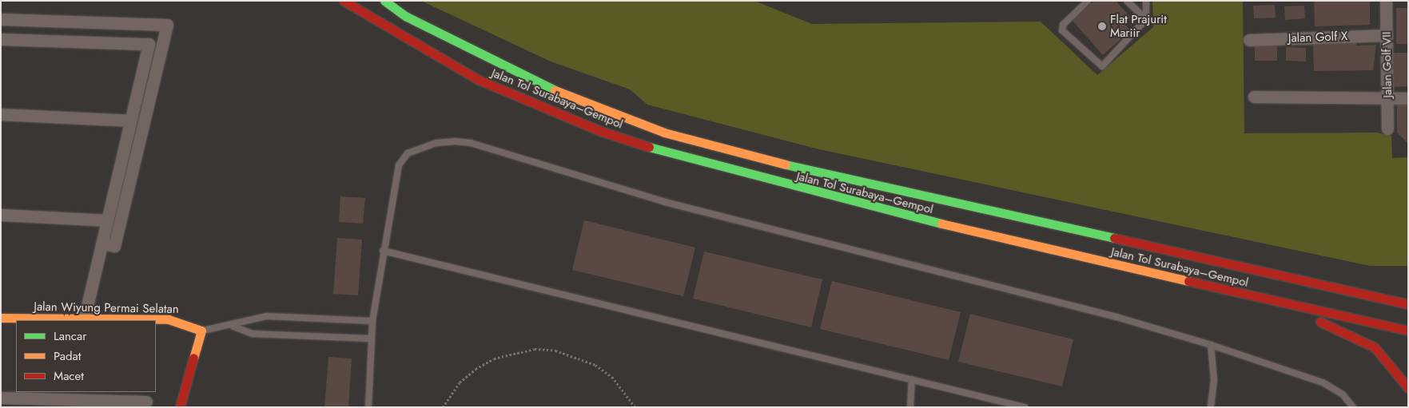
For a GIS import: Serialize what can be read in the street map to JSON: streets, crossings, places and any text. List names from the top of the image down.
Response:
{
  "streets": {
    "main road": ["Jalan Tol Surabaya–Gempol", "Jalan Wiyung Permai Selatan"],
    "street": ["Jalan Golf X", "Jalan Golf VII"]
  },
  "crossings": [
    ["Jalan Golf X", "Jalan Golf VII"]
  ],
  "places": ["Flat Prajurit Mariir"],
  "legend": ["Lancar", "Padat", "Macet"]
}
